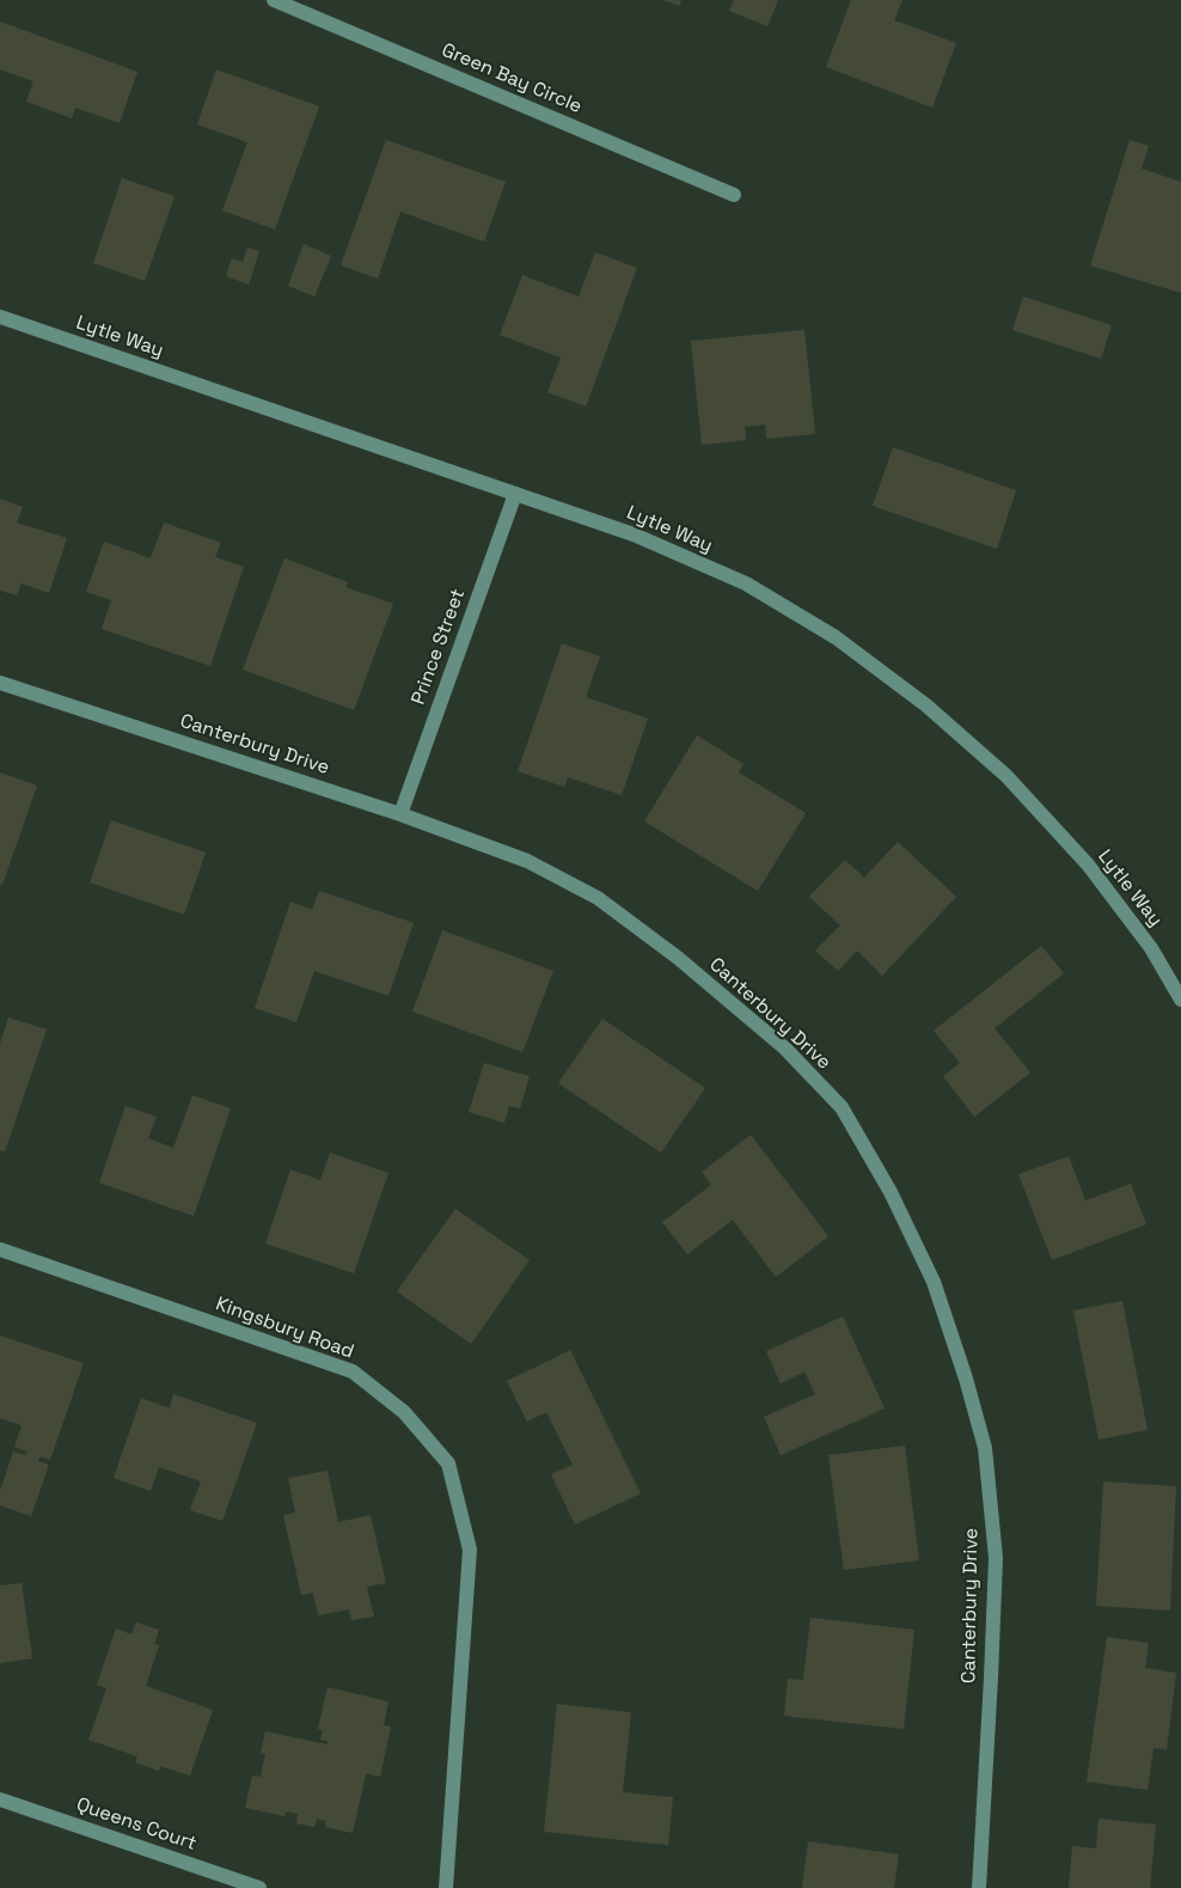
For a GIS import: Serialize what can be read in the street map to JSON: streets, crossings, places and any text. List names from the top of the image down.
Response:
{
  "streets": {
    "street": [
      "Green Bay Circle",
      "Lytle Way",
      "Prince Street",
      "Canterbury Drive",
      "Kingsbury Road",
      "Queens Court"
    ]
  },
  "crossings": [
    ["Lytle Way", "Prince Street"],
    ["Prince Street", "Canterbury Drive"]
  ]
}
